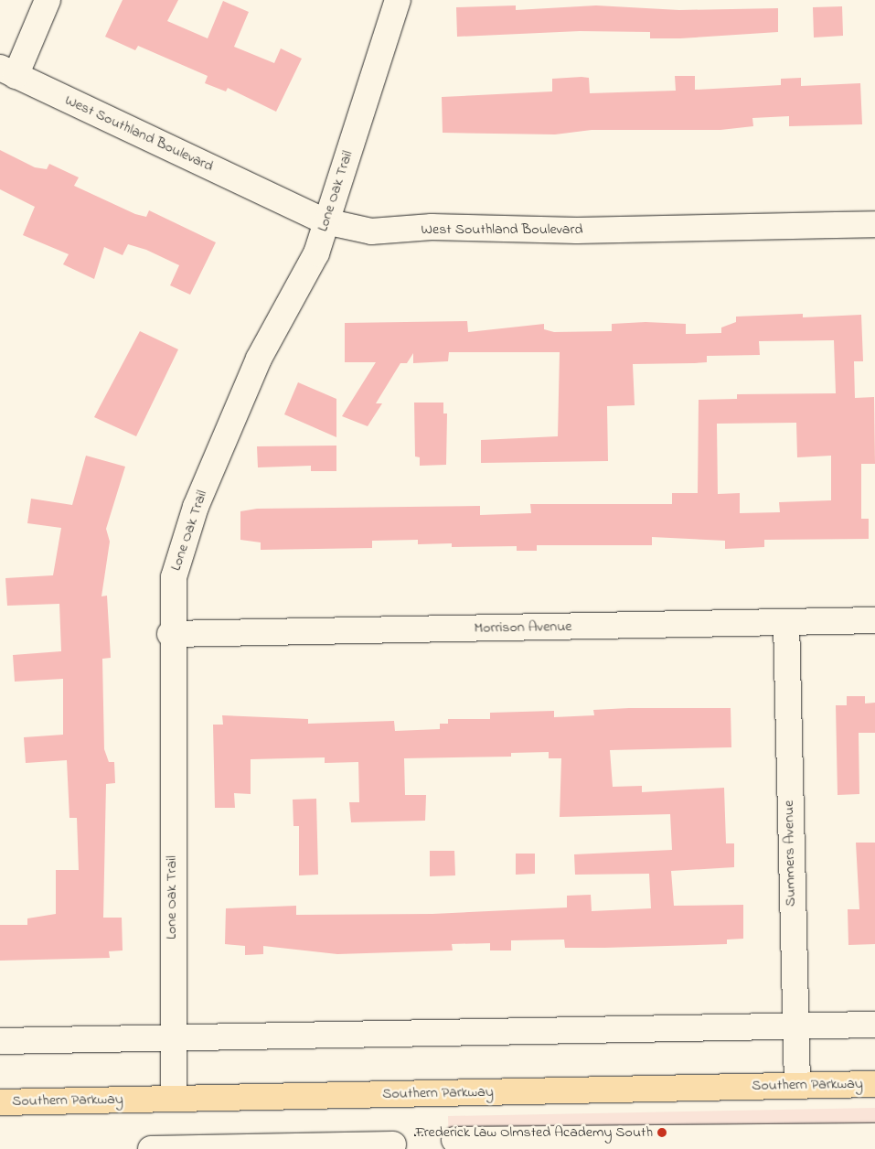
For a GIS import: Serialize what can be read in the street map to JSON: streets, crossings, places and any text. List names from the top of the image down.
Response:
{
  "streets": {
    "main road": ["Southern Parkway"],
    "street": [
      "West Southland Boulevard",
      "Lone Oak Trail",
      "Morrison Avenue",
      "Summers Avenue"
    ]
  },
  "crossings": [
    ["West Southland Boulevard", "Lone Oak Trail"],
    ["Lone Oak Trail", "Morrison Avenue"],
    ["Lone Oak Trail", "Southern Parkway"],
    ["Morrison Avenue", "Summers Avenue"],
    ["Summers Avenue", "Southern Parkway"]
  ],
  "places": ["Frederick Law Olmsted Academy South"]
}
